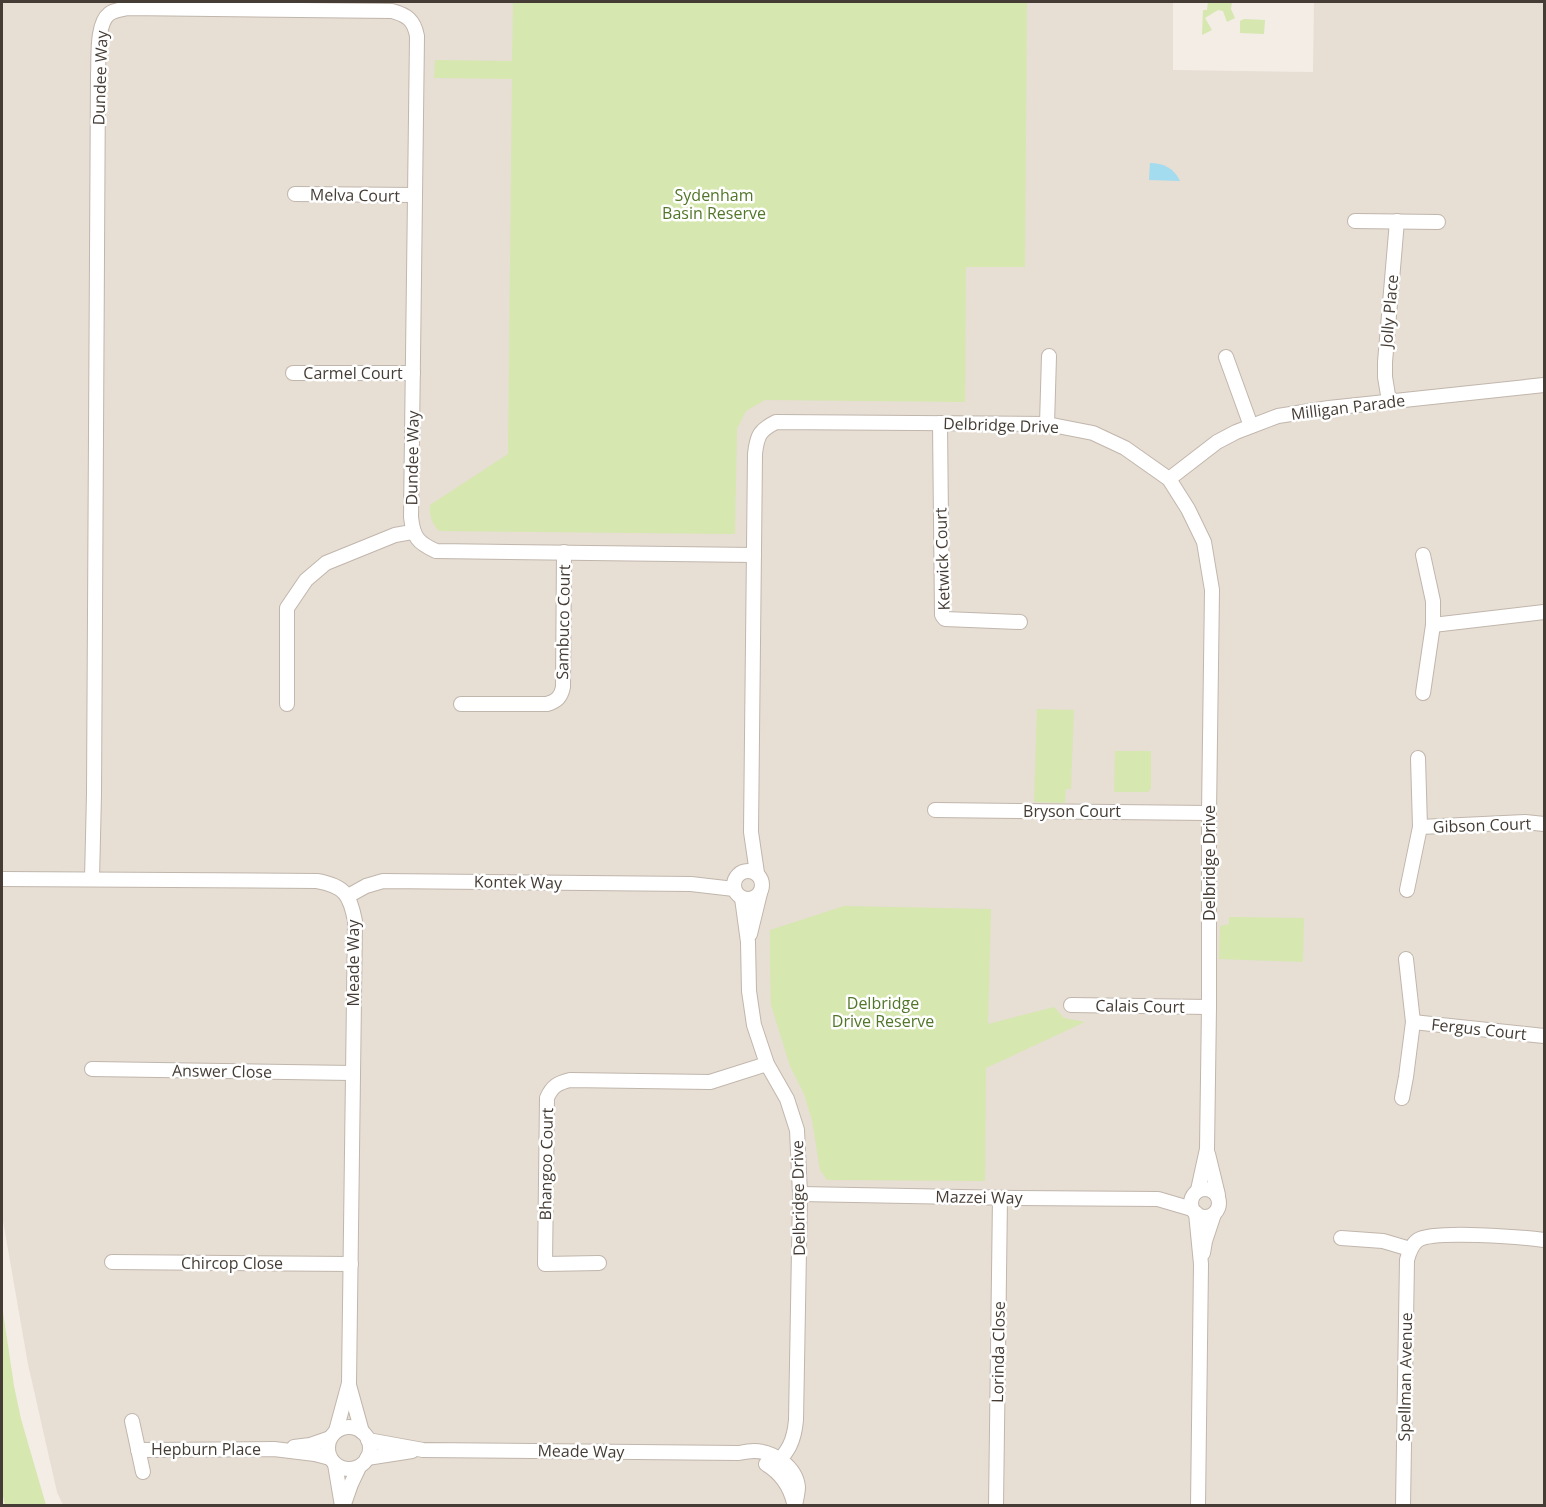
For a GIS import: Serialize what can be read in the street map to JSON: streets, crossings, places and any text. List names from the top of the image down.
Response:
{
  "streets": {
    "street": [
      "Dundee Way",
      "Melva Court",
      "Jolly Place",
      "Carmel Court",
      "Milligan Parade",
      "Delbridge Drive",
      "Ketwick Court",
      "Sambuco Court",
      "Bryson Court",
      "Gibson Court",
      "Kontek Way",
      "Meade Way",
      "Calais Court",
      "Fergus Court",
      "Answer Close",
      "Bhangoo Court",
      "Mazzei Way",
      "Chircop Close",
      "Lorinda Close",
      "Spellman Avenue",
      "Hepburn Place"
    ]
  },
  "crossings": [
    ["Dundee Way", "Melva Court"],
    ["Dundee Way", "Carmel Court"],
    ["Dundee Way", "Meade Way"],
    ["Jolly Place", "Milligan Parade"],
    ["Milligan Parade", "Delbridge Drive"],
    ["Delbridge Drive", "Ketwick Court"],
    ["Delbridge Drive", "Bryson Court"],
    ["Delbridge Drive", "Kontek Way"],
    ["Delbridge Drive", "Meade Way"],
    ["Delbridge Drive", "Calais Court"],
    ["Delbridge Drive", "Bhangoo Court"],
    ["Delbridge Drive", "Mazzei Way"],
    ["Kontek Way", "Meade Way"],
    ["Meade Way", "Answer Close"],
    ["Meade Way", "Chircop Close"],
    ["Meade Way", "Hepburn Place"],
    ["Mazzei Way", "Lorinda Close"]
  ],
  "parks": ["Sydenham Basin Reserve", "Delbridge Drive Reserve"]
}
